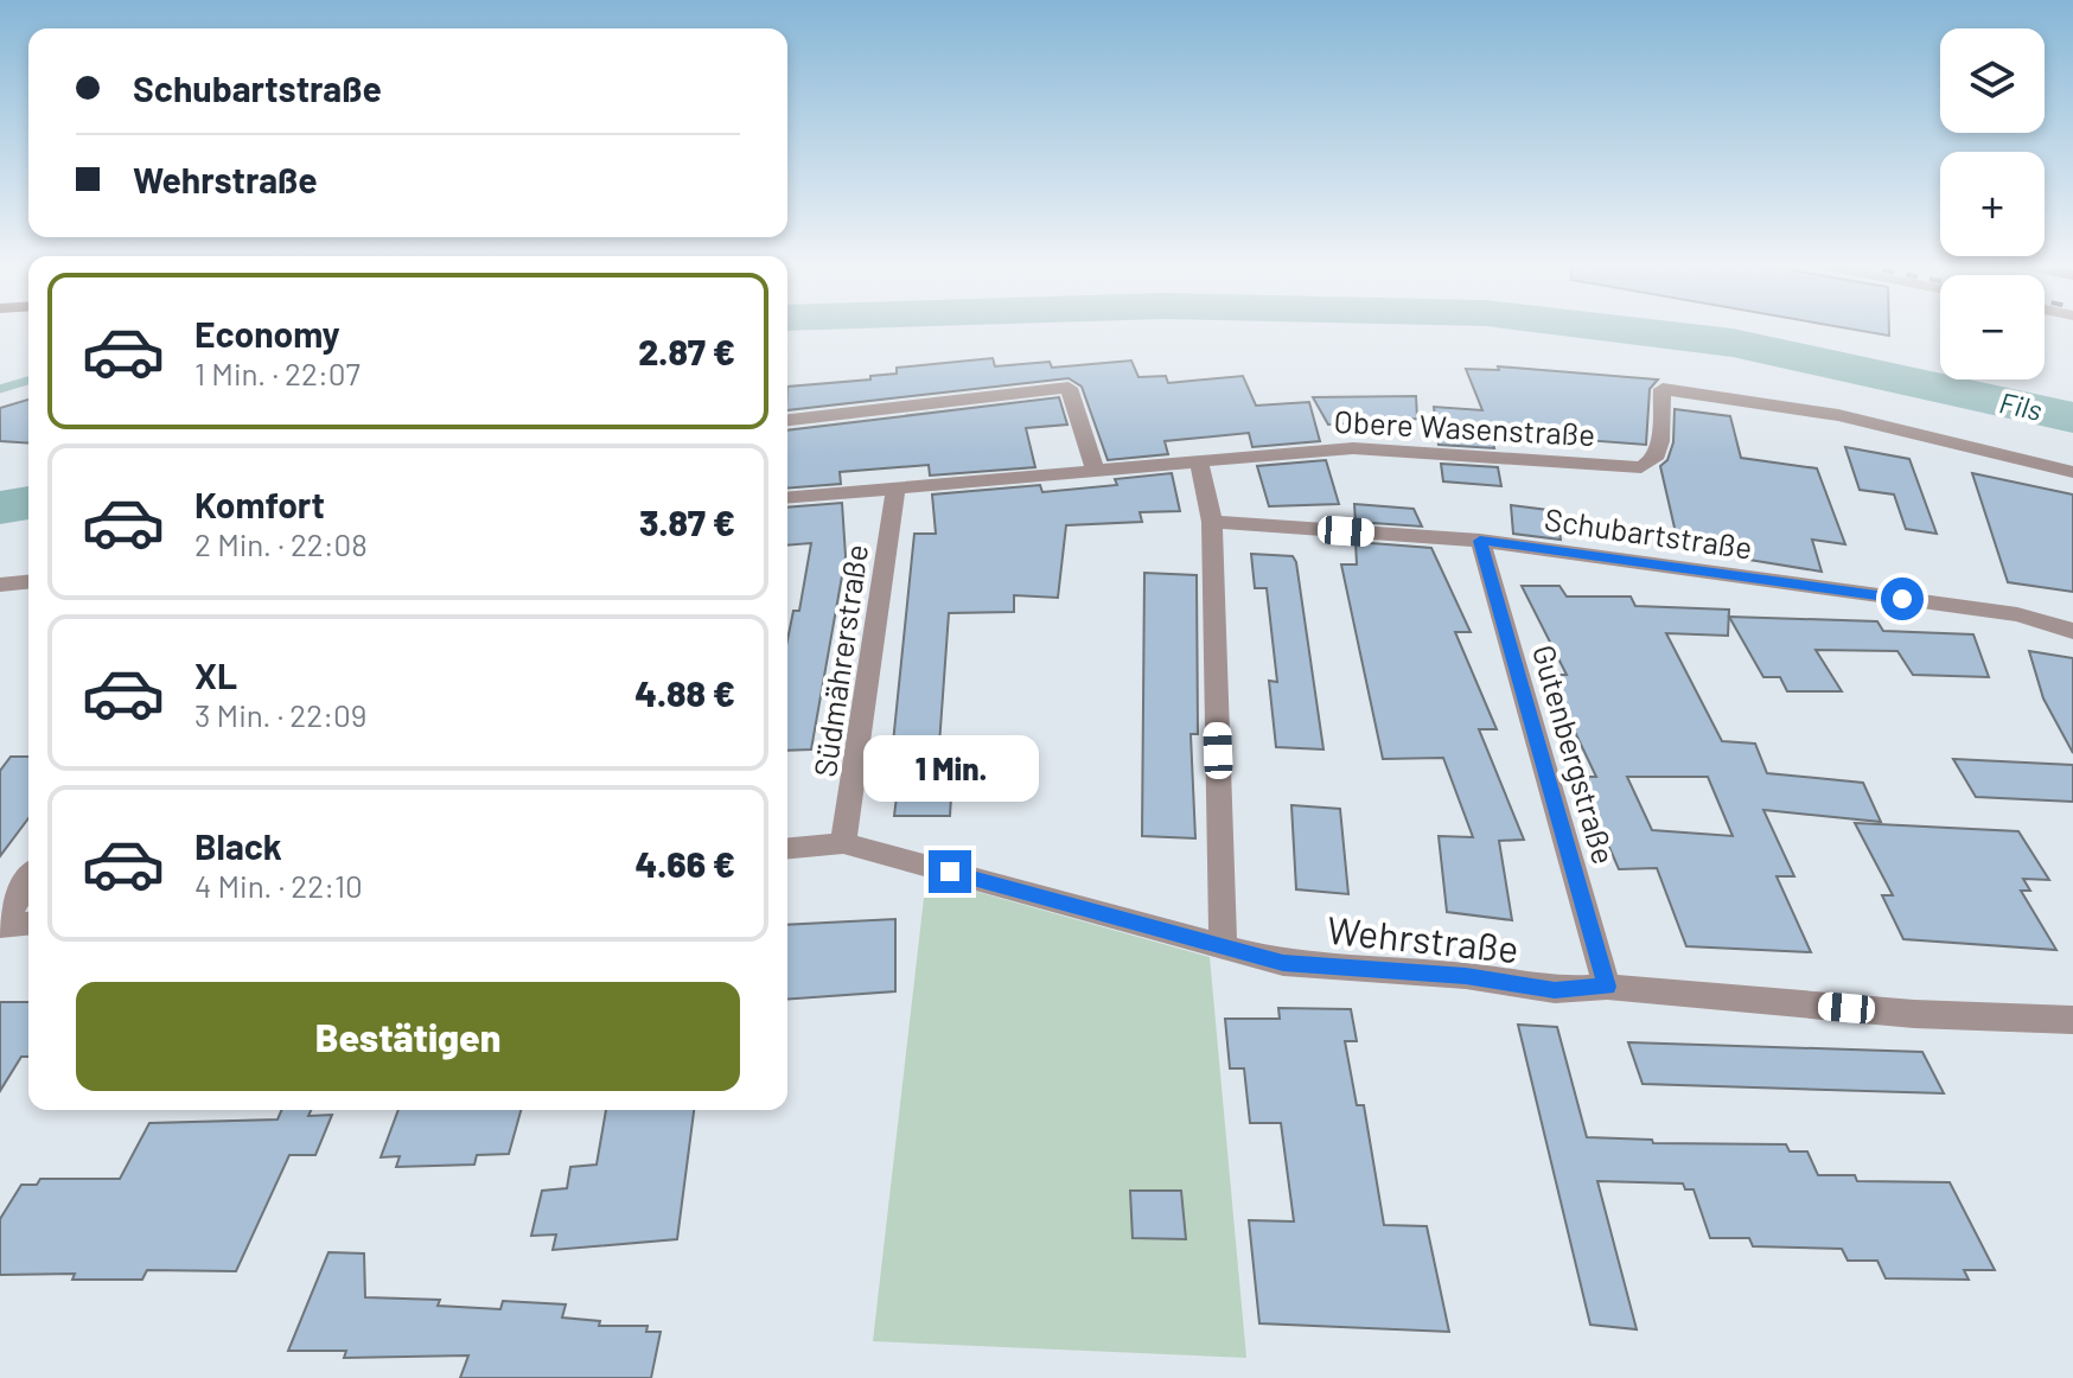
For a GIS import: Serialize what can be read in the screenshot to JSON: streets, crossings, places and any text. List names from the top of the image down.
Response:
{
  "streets": {
    "street": [
      "Obere Wasenstraße",
      "Schubartstraße",
      "Südmährerstraße",
      "Gutenbergstraße",
      "Wehrstraße"
    ]
  },
  "crossings": [
    ["Obere Wasenstraße", "Südmährerstraße"],
    ["Schubartstraße", "Gutenbergstraße"],
    ["Südmährerstraße", "Wehrstraße"],
    ["Gutenbergstraße", "Wehrstraße"]
  ],
  "water": ["Fils"],
  "page": {
    "map_buttons": ["+", "−"],
    "banner": ["Schubartstraße", "Wehrstraße"],
    "list": [
      {
        "name": "Economy",
        "note": "1 Min. · 22:07",
        "value": "2.87 €"
      },
      {
        "name": "Komfort",
        "note": "2 Min. · 22:08",
        "value": "3.87 €"
      },
      {
        "name": "XL",
        "note": "3 Min. · 22:09",
        "value": "4.88 €"
      },
      {
        "name": "Black",
        "note": "4 Min. · 22:10",
        "value": "4.66 €"
      }
    ],
    "bubble": "1 Min.",
    "buttons": "Bestätigen"
  }
}
